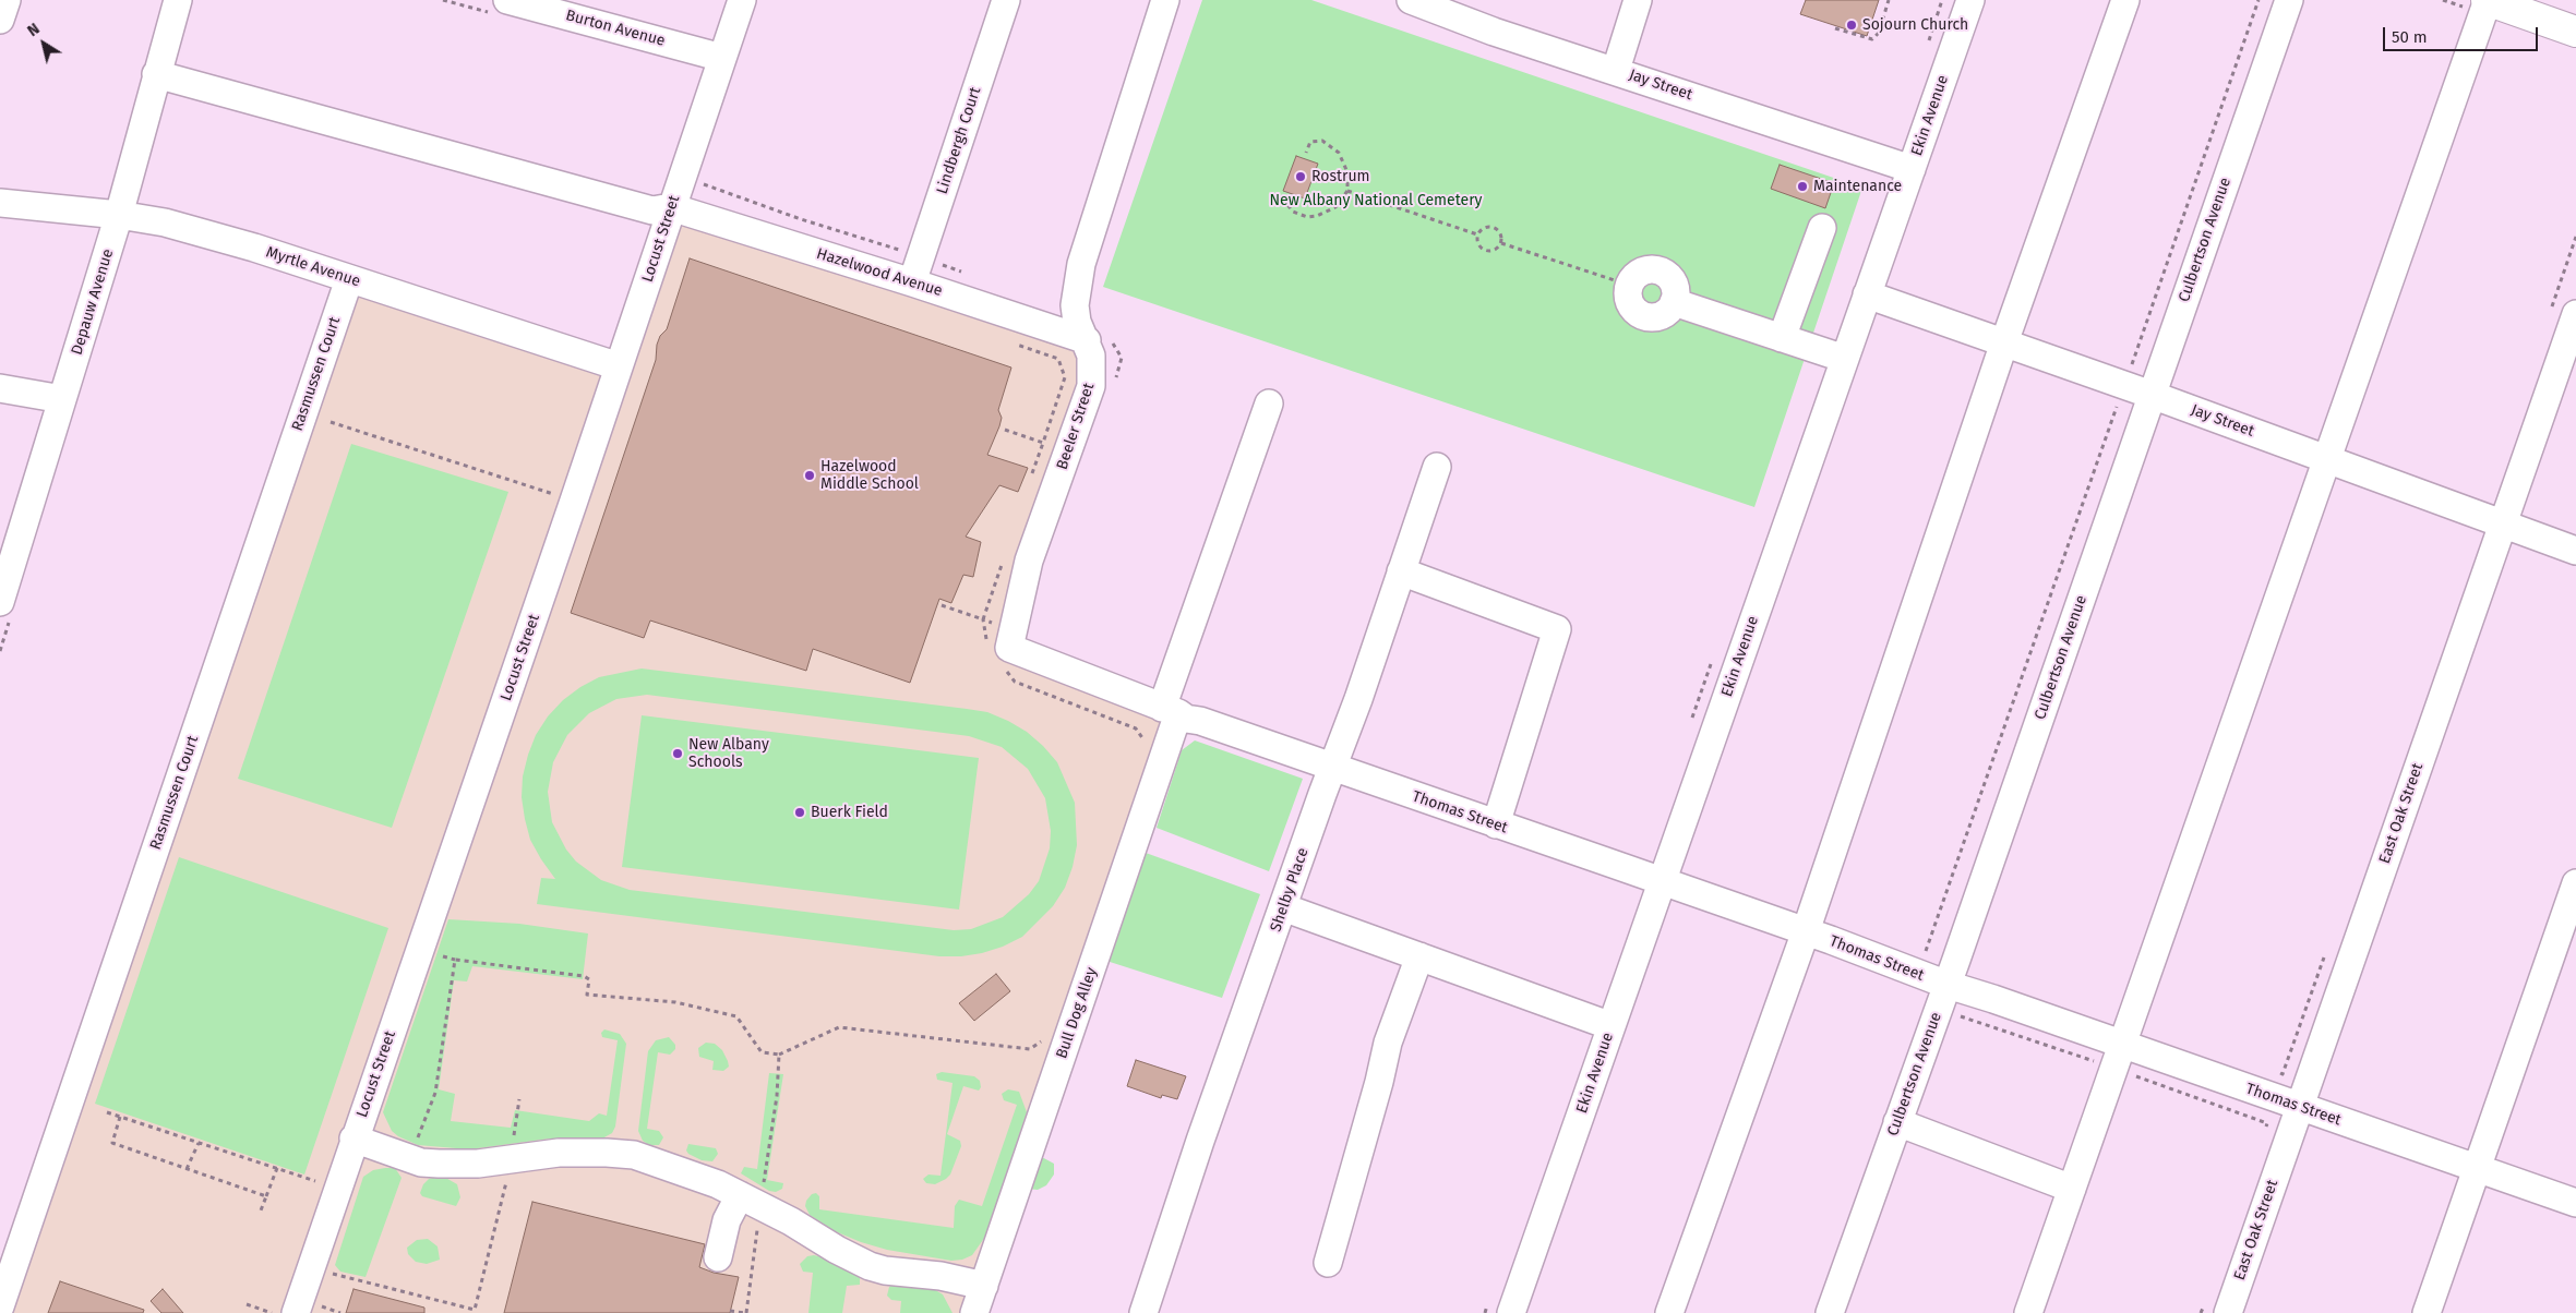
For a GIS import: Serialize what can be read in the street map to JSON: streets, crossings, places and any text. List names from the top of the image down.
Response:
{
  "streets": {
    "street": [
      "Burton Avenue",
      "Jay Street",
      "Ekin Avenue",
      "Lindbergh Court",
      "Locust Street",
      "Culbertson Avenue",
      "Myrtle Avenue",
      "Hazelwood Avenue",
      "Depauw Avenue",
      "Rasmussen Court",
      "Beeler Street",
      "Thomas Street",
      "East Oak Street",
      "Shelby Place",
      "Bull Dog Alley"
    ]
  },
  "crossings": [
    ["Burton Avenue", "Locust Street"],
    ["Jay Street", "Ekin Avenue"],
    ["Jay Street", "Culbertson Avenue"],
    ["Jay Street", "East Oak Street"],
    ["Ekin Avenue", "Thomas Street"],
    ["Lindbergh Court", "Hazelwood Avenue"],
    ["Locust Street", "Myrtle Avenue"],
    ["Locust Street", "Hazelwood Avenue"],
    ["Culbertson Avenue", "Thomas Street"],
    ["Myrtle Avenue", "Depauw Avenue"],
    ["Myrtle Avenue", "Rasmussen Court"],
    ["Hazelwood Avenue", "Depauw Avenue"],
    ["Hazelwood Avenue", "Beeler Street"],
    ["Beeler Street", "Thomas Street"],
    ["Beeler Street", "Bull Dog Alley"],
    ["Thomas Street", "East Oak Street"],
    ["Thomas Street", "Shelby Place"],
    ["Thomas Street", "Bull Dog Alley"]
  ],
  "parks": ["New Albany National Cemetery"],
  "places": [
    "Sojourn Church",
    "Rostrum",
    "Maintenance",
    "Hazelwood Middle School",
    "New Albany Schools",
    "Buerk Field"
  ],
  "scale_bar": "50 m",
  "north": "top left"
}
